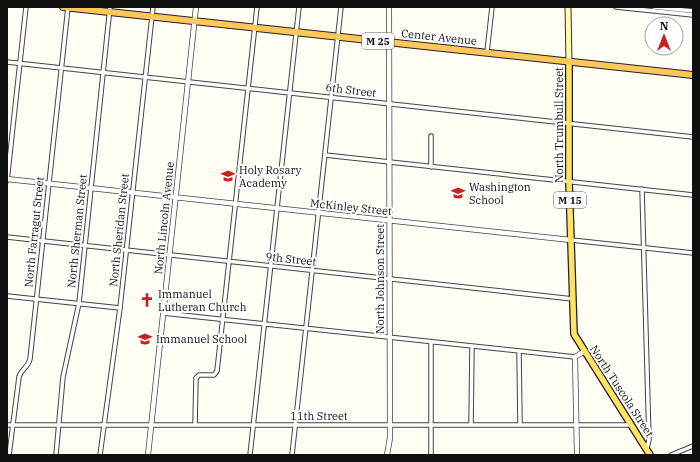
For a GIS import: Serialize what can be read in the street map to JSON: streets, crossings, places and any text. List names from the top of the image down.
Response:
{
  "streets": {
    "highway": ["Center Avenue", "M 25"],
    "main road": ["North Trumbull Street", "M 15", "North Tuscola Street"],
    "street": [
      "6th Street",
      "McKinley Street",
      "North Lincoln Avenue",
      "North Sheridan Street",
      "North Sherman Street",
      "North Farragut Street",
      "9th Street",
      "North Johnson Street",
      "11th Street"
    ]
  },
  "crossings": [
    ["Center Avenue", "North Trumbull Street"],
    ["Center Avenue", "North Lincoln Avenue"],
    ["Center Avenue", "North Sheridan Street"],
    ["Center Avenue", "North Sherman Street"],
    ["Center Avenue", "North Farragut Street"],
    ["Center Avenue", "North Johnson Street"],
    ["6th Street", "North Trumbull Street"],
    ["6th Street", "North Lincoln Avenue"],
    ["6th Street", "North Sheridan Street"],
    ["6th Street", "North Sherman Street"],
    ["6th Street", "North Farragut Street"],
    ["6th Street", "North Johnson Street"],
    ["North Trumbull Street", "McKinley Street"],
    ["North Trumbull Street", "9th Street"],
    ["North Trumbull Street", "North Tuscola Street"],
    ["McKinley Street", "North Lincoln Avenue"],
    ["McKinley Street", "North Sheridan Street"],
    ["McKinley Street", "North Sherman Street"],
    ["McKinley Street", "North Farragut Street"],
    ["McKinley Street", "North Johnson Street"],
    ["North Lincoln Avenue", "9th Street"],
    ["North Lincoln Avenue", "11th Street"],
    ["North Sheridan Street", "9th Street"],
    ["North Sheridan Street", "11th Street"],
    ["North Sherman Street", "9th Street"],
    ["North Sherman Street", "11th Street"],
    ["North Farragut Street", "9th Street"],
    ["North Farragut Street", "11th Street"],
    ["9th Street", "North Johnson Street"],
    ["North Johnson Street", "11th Street"],
    ["North Tuscola Street", "11th Street"]
  ],
  "places": {
    "school or university": ["Holy Rosary Academy", "Washington School", "Immanuel School"],
    "church": ["Immanuel Lutheran Church"]
  },
  "north": "top"
}
